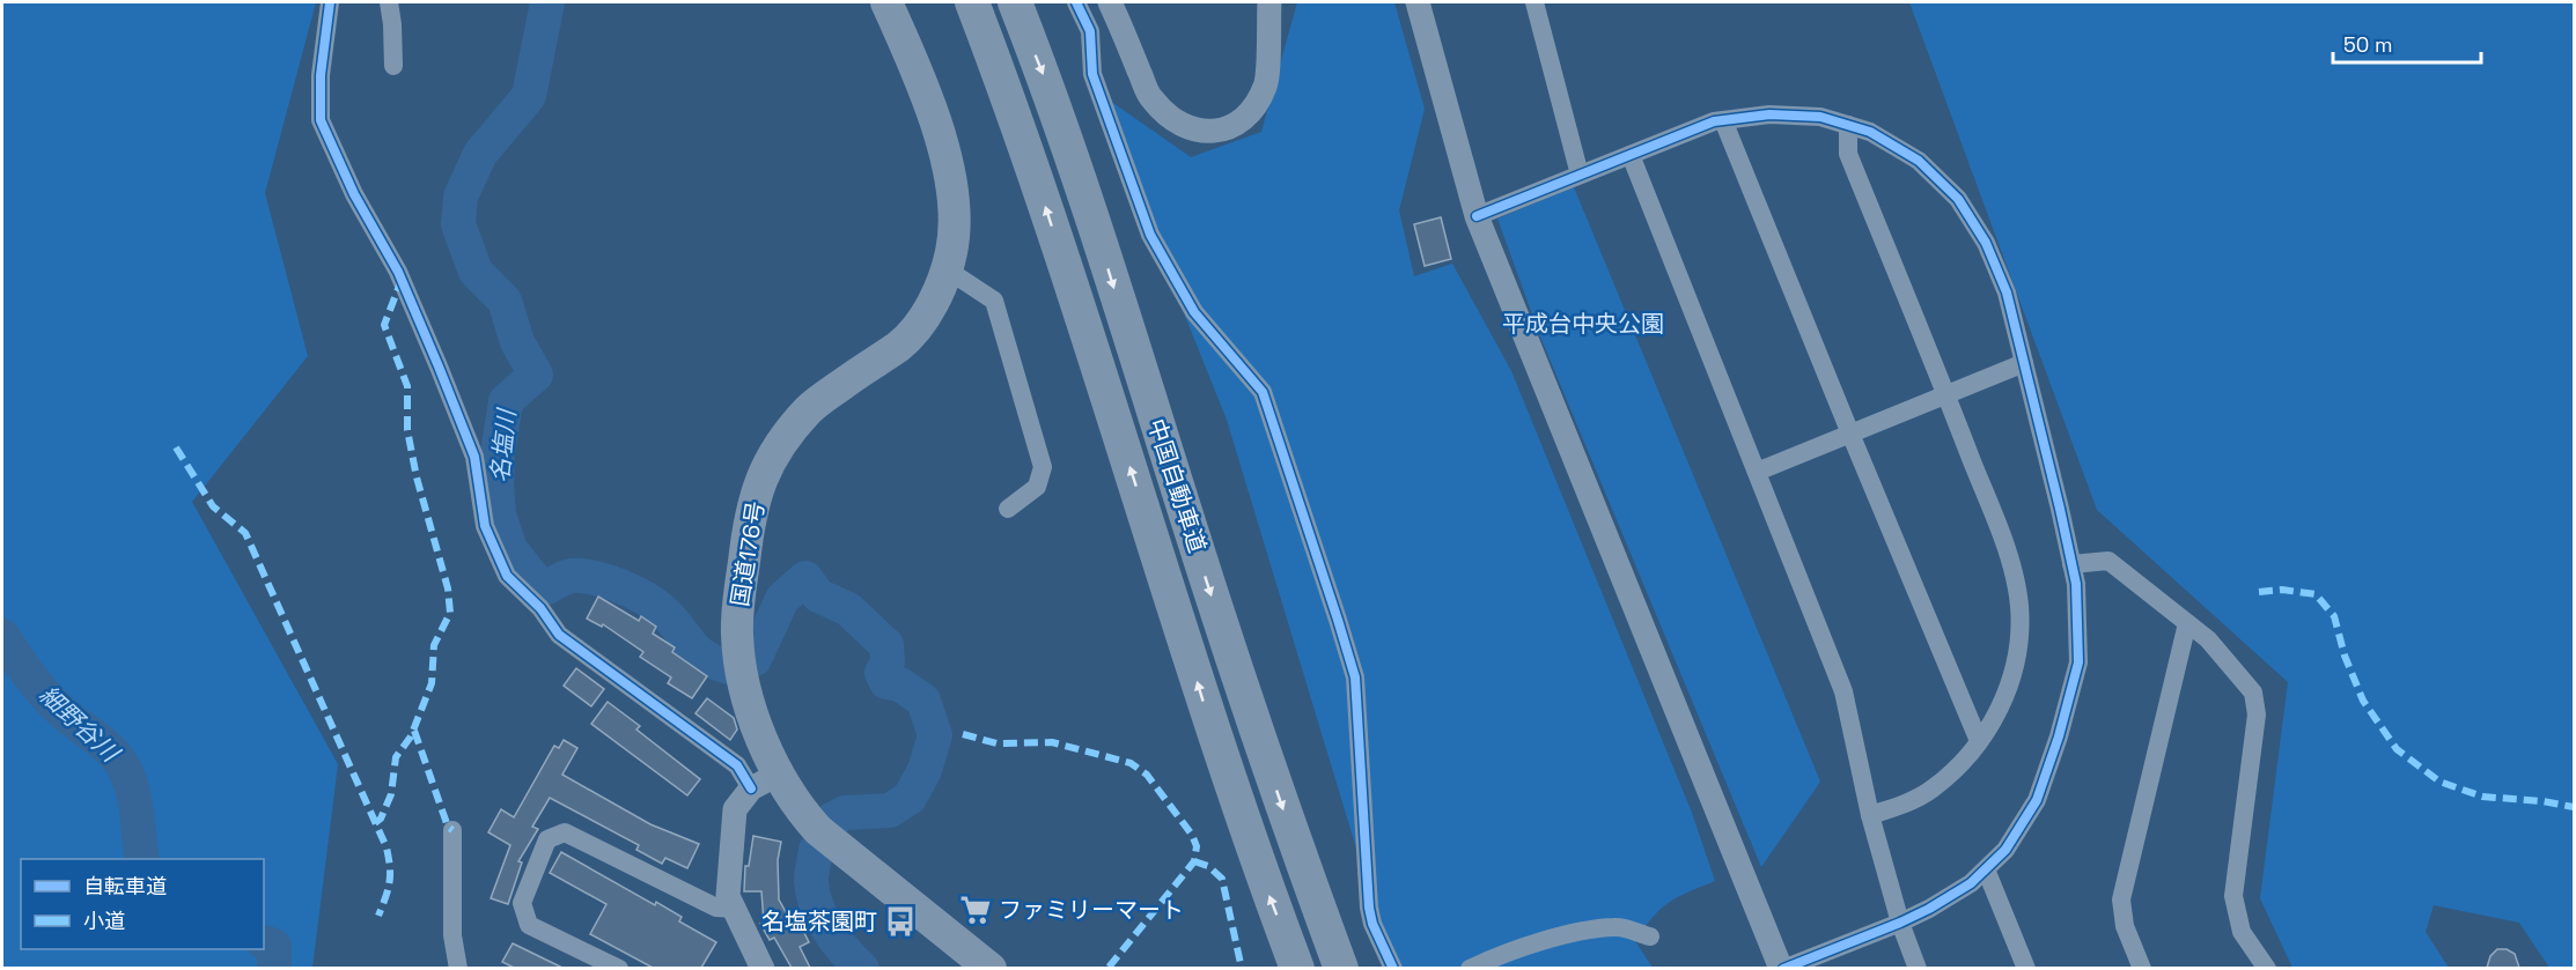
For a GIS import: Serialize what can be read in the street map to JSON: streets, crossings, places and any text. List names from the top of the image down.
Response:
{
  "streets": {
    "highway": ["中国自動車道", "国道176号"]
  },
  "water": ["名塩川", "細野谷川"],
  "parks": ["平成台中央公園"],
  "places": {
    "supermarket": ["ファミリーマート"],
    "bus stop": ["名塩茶園町"]
  },
  "legend": ["自転車道", "小道"],
  "scale_bar": "50 m"
}
